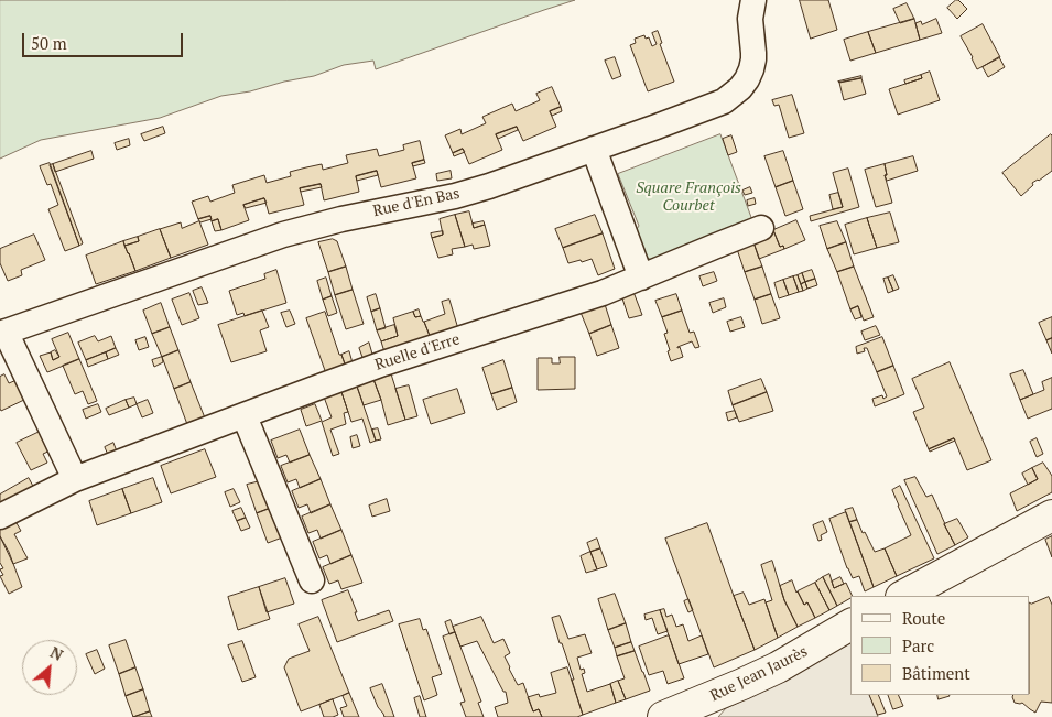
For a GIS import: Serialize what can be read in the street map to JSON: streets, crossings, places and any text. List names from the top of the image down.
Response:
{
  "streets": {
    "main road": ["Rue Jean Jaurès"],
    "street": ["Rue d'En Bas", "Ruelle d'Erre"]
  },
  "parks": ["Square François Courbet"],
  "legend": ["Route", "Parc", "Bâtiment"],
  "scale_bar": "50 m",
  "north": "top right"
}
